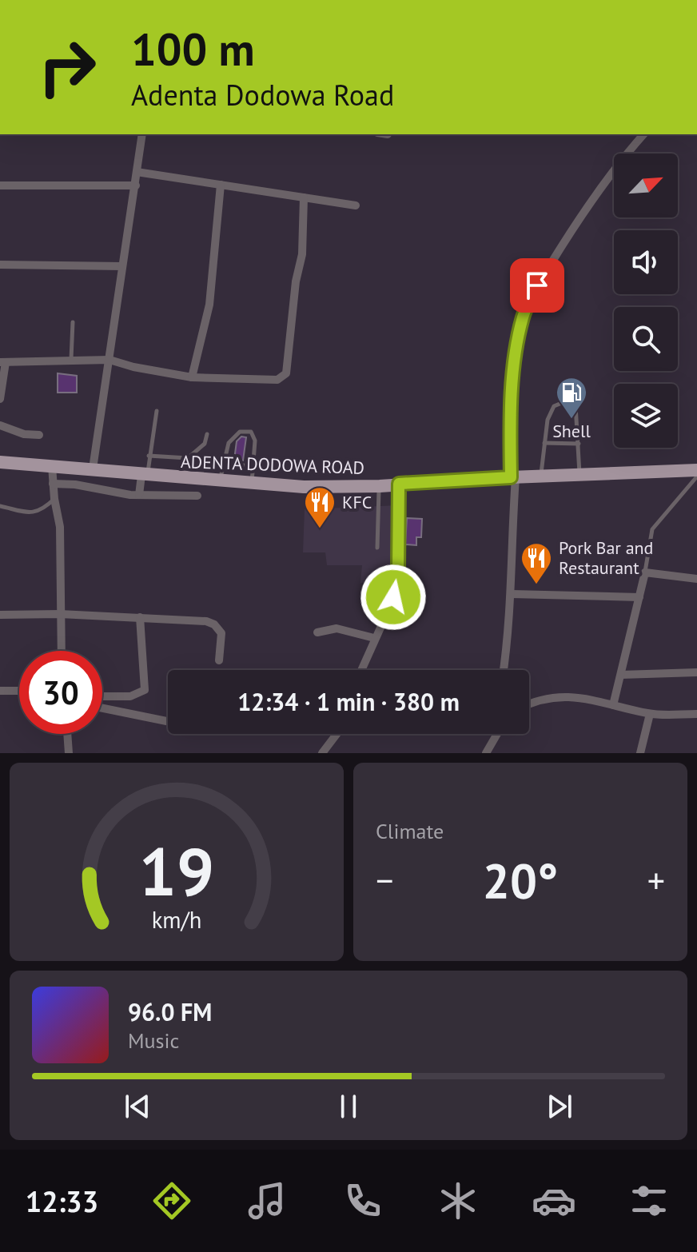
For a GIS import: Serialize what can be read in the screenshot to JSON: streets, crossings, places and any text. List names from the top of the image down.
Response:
{
  "streets": {
    "main road": ["ADENTA DODOWA ROAD"]
  },
  "places": {
    "fuel station": ["Shell"],
    "restaurant": ["KFC", "Pork Bar and Restaurant"]
  },
  "north": "top right",
  "page": {
    "turn": ["100 m", "Adenta Dodowa Road"],
    "limit": "30",
    "trip": "12:34 · 1 min · 380 m",
    "tile": "Climate",
    "heat": ["−", "20°", "+"],
    "song": ["96.0 FM", "Music"],
    "tabs": "12:33",
    "gauge": ["19", "km/h"]
  }
}
